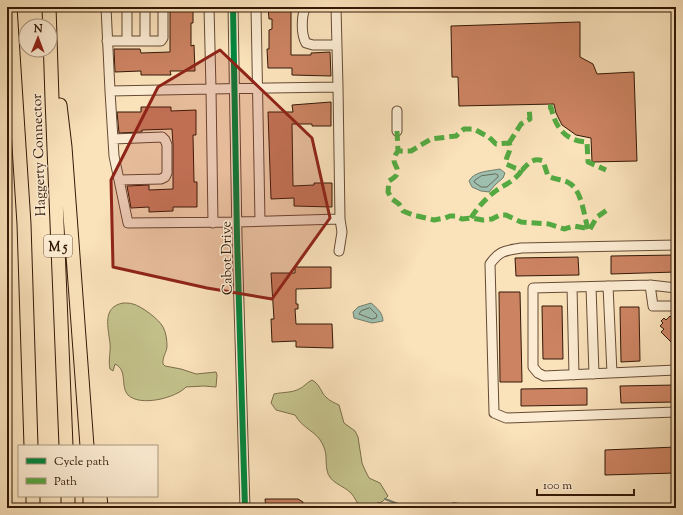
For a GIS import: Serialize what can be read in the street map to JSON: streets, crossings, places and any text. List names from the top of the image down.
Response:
{
  "streets": {
    "highway": ["Haggerty Connector", "M 5"],
    "street": ["Cabot Drive"]
  },
  "legend": ["Cycle path", "Path"],
  "scale_bar": "100 m",
  "north": "top"
}
